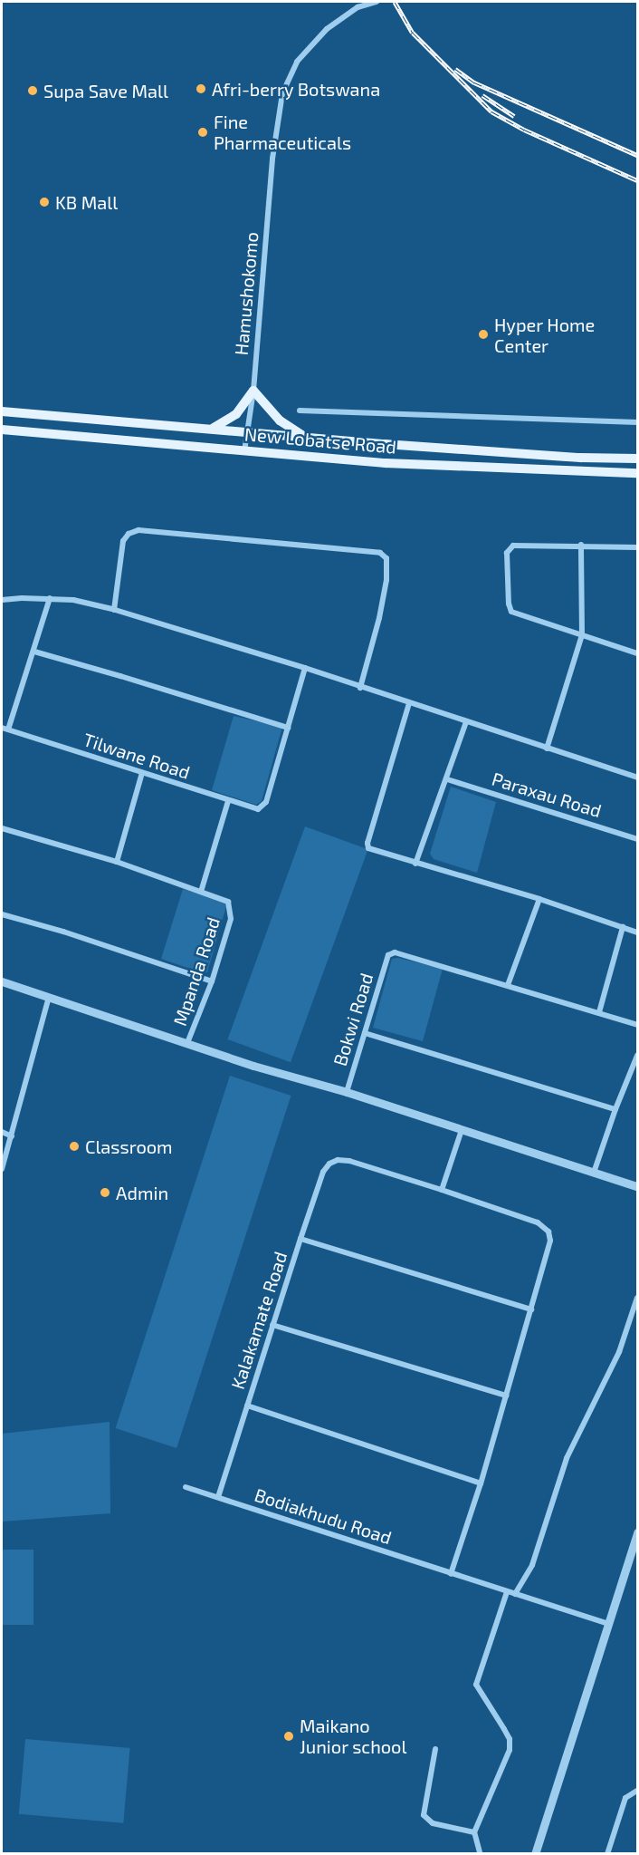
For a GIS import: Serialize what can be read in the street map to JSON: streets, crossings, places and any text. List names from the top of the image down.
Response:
{
  "streets": {
    "main road": ["New Lobatse Road"],
    "street": [
      "Hamushokomo",
      "Tilwane Road",
      "Paraxau Road",
      "Mpanda Road",
      "Bokwi Road",
      "Kalakamate Road",
      "Bodiakhudu Road"
    ]
  },
  "crossings": [
    ["Hamushokomo", "New Lobatse Road"],
    ["Kalakamate Road", "Bodiakhudu Road"]
  ],
  "places": [
    "Afri-berry Botswana",
    "Supa Save Mall",
    "Fine Pharmaceuticals",
    "KB Mall",
    "Hyper Home Center",
    "Classroom",
    "Admin",
    "Maikano Junior school"
  ]
}
